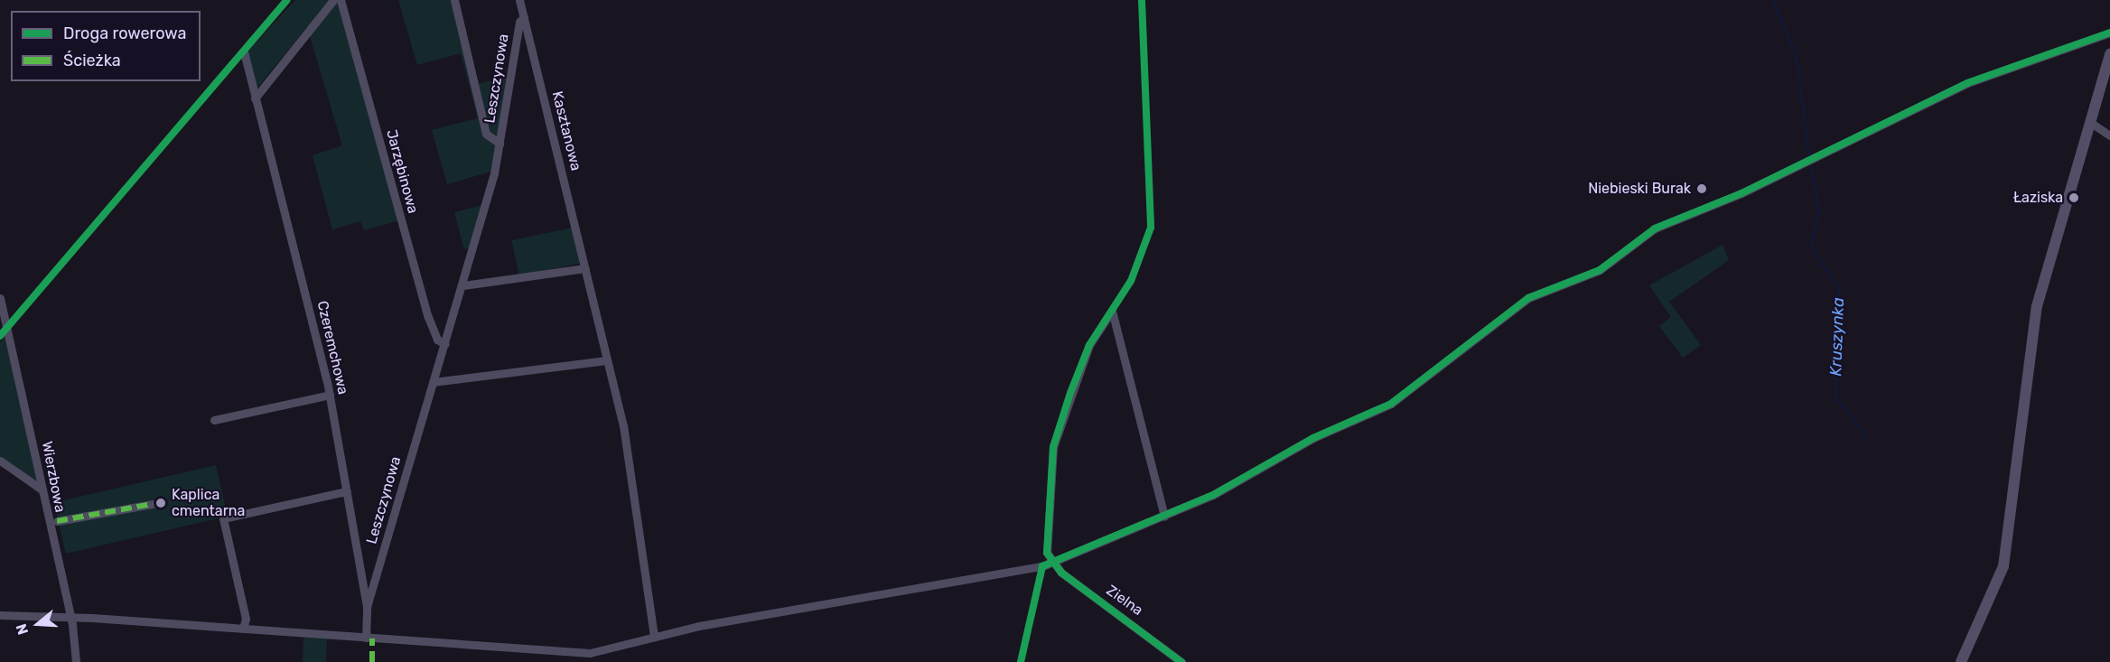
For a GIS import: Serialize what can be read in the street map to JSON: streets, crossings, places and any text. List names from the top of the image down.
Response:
{
  "streets": {
    "street": [
      "Leszczynowa",
      "Kasztanowa",
      "Jarzębinowa",
      "Czeremchowa",
      "Wierzbowa",
      "Zielna"
    ]
  },
  "crossings": [
    ["Leszczynowa", "Kasztanowa"],
    ["Leszczynowa", "Jarzębinowa"],
    ["Leszczynowa", "Czeremchowa"]
  ],
  "water": ["Kruszynka"],
  "places": ["Niebieski Burak", "Łaziska", "Kaplica cmentarna"],
  "legend": ["Droga rowerowa", "Ścieżka"],
  "north": "left"
}
